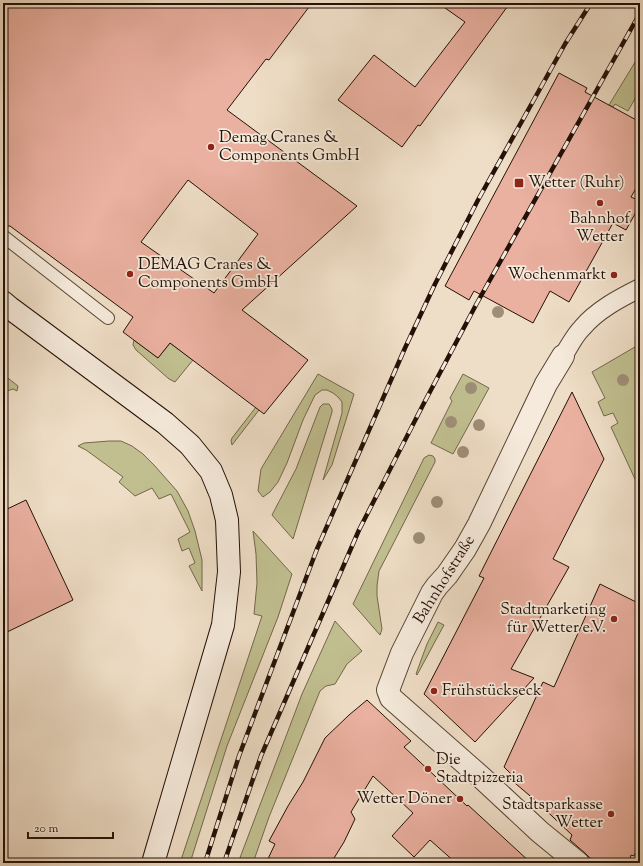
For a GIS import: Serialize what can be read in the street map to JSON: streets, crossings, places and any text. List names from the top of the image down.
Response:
{
  "streets": {
    "main road": ["Bahnhofstraße"]
  },
  "places": {
    "other": [
      "Demag Cranes & Components GmbH",
      "Bahnhof Wetter",
      "DEMAG Cranes & Components GmbH",
      "Wochenmarkt",
      "Stadtmarketing für Wetter e.V.",
      "Frühstückseck",
      "Die Stadtpizzeria",
      "Wetter Döner",
      "Stadtsparkasse Wetter"
    ],
    "transit": ["Wetter (Ruhr)"]
  },
  "scale_bar": "20 m"
}
